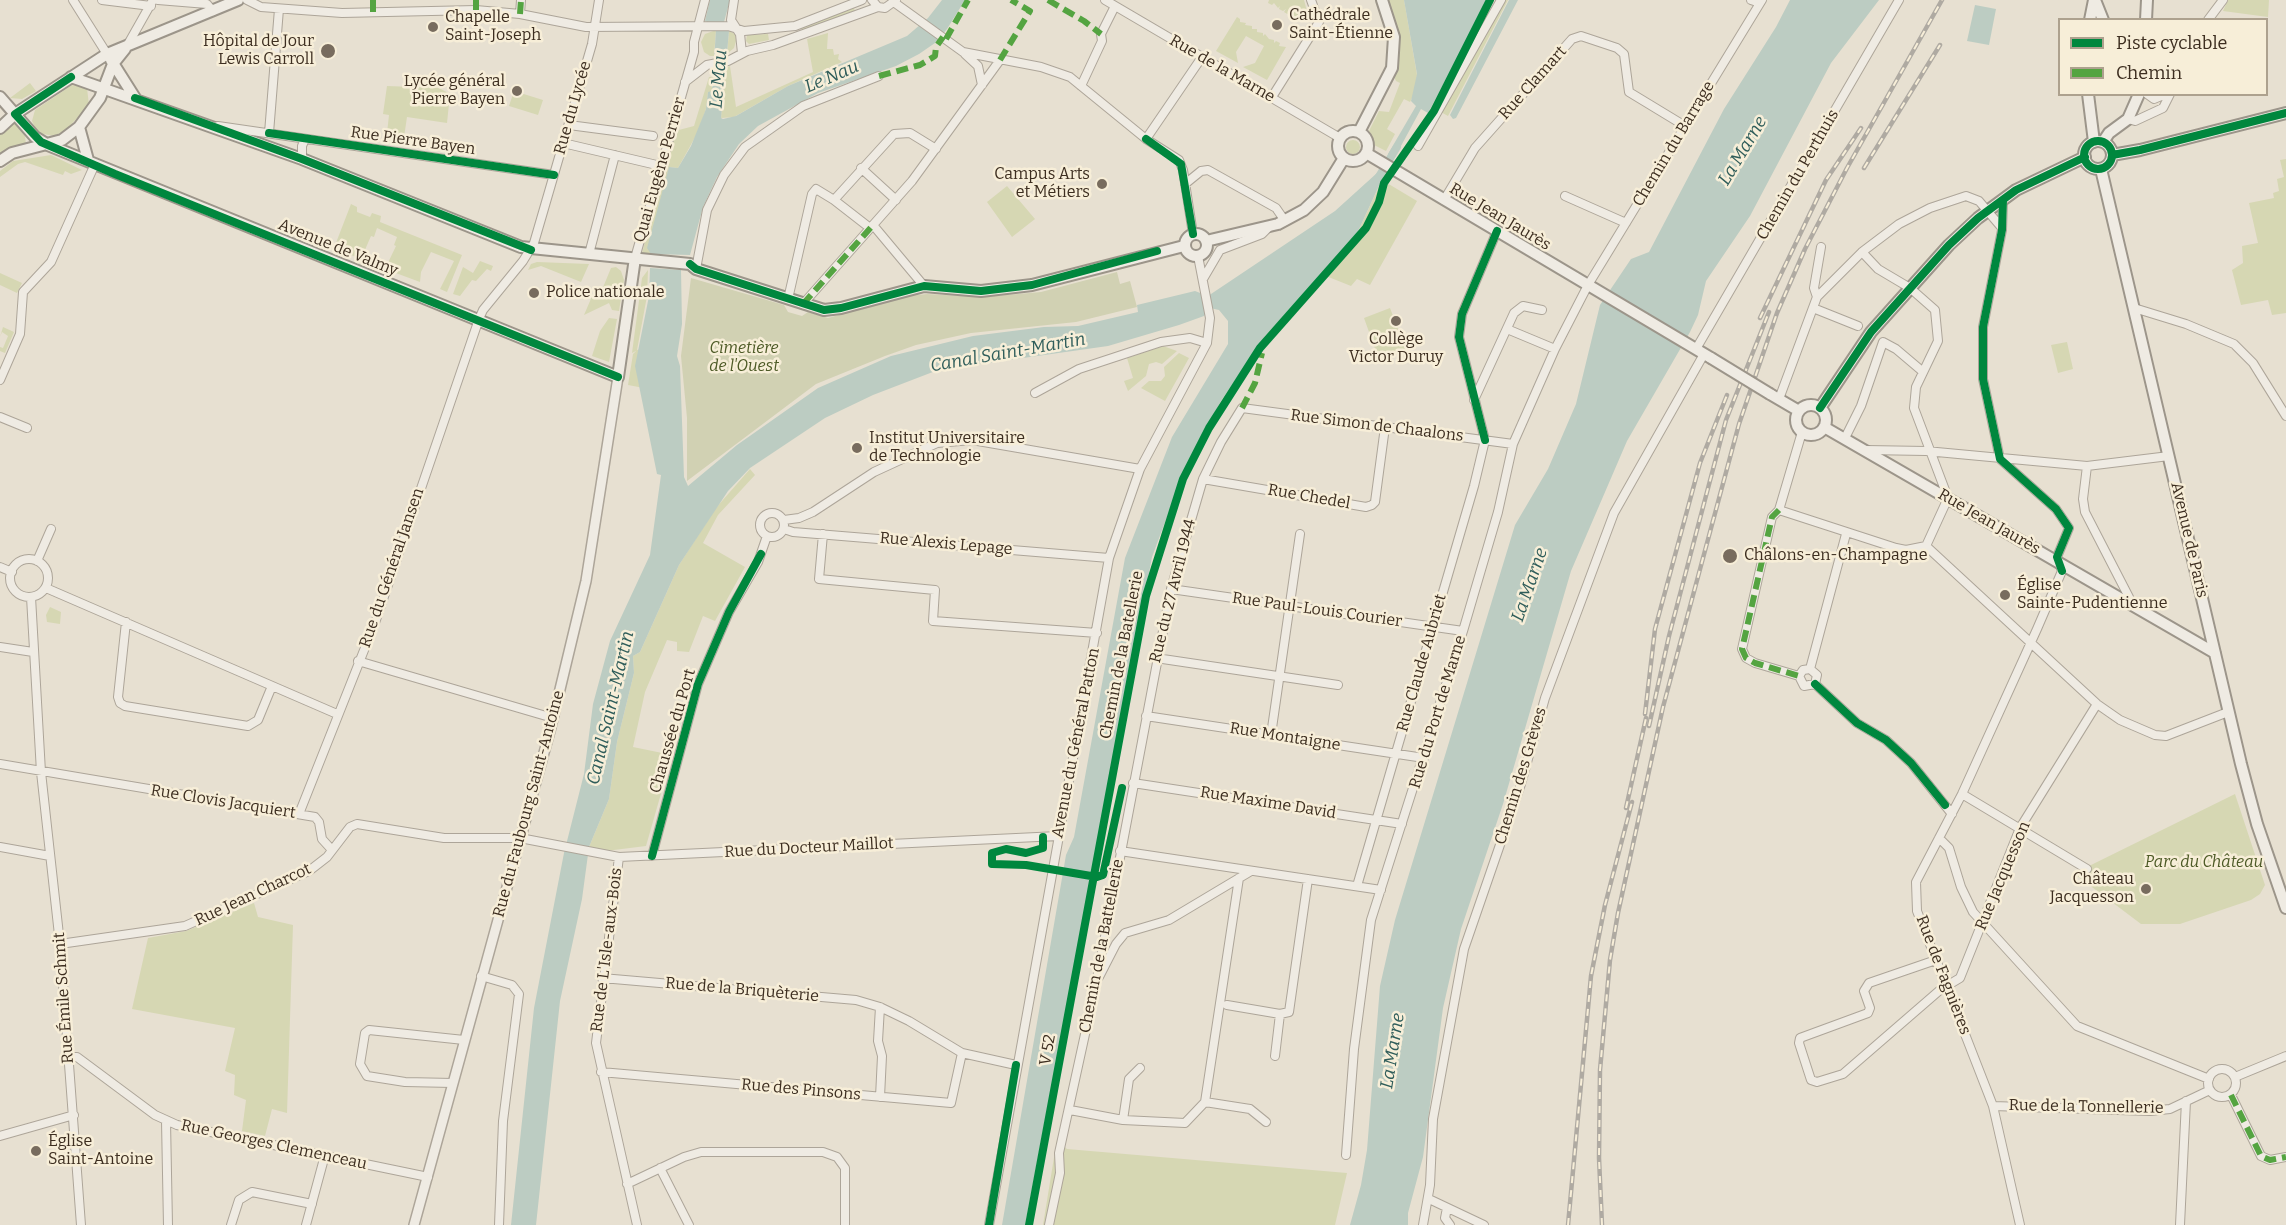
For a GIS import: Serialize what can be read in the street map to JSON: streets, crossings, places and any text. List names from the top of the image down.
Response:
{
  "streets": {
    "main road": ["Rue Jean Jaurès", "Avenue de Valmy", "Avenue de Paris"],
    "street": [
      "Rue de la Marne",
      "Rue Clamart",
      "Rue du Lycée",
      "Rue Pierre Bayen",
      "Chemin du Barrage",
      "Quai Eugène Perrier",
      "Chemin du Perthuis",
      "Rue Simon de Chaalons",
      "Rue Chedel",
      "Rue Alexis Lepage",
      "Rue du Général Jansen",
      "Rue du 27 Avril 1944",
      "Rue Paul-Louis Courier",
      "Rue Claude Aubriet",
      "Rue du Port de Marne",
      "Chaussée du Port",
      "Rue Montaigne",
      "Avenue du Général Patton",
      "Chemin des Grèves",
      "Rue Clovis Jacquiert",
      "Rue Maxime David",
      "Rue du Faubourg Saint-Antoine",
      "Rue du Docteur Maillot",
      "Rue Jacquesson",
      "Rue Jean Charcot",
      "Chemin de la Battellerie",
      "Rue de L'Isle-aux-Bois",
      "Rue de Fagnières",
      "Rue de la Briquèterie",
      "Rue Émile Schmit",
      "Rue des Pinsons",
      "Rue de la Tonnellerie",
      "Rue Georges Clemenceau"
    ],
    "cycle path": ["Chemin de la Batellerie"]
  },
  "crossings": [
    ["Rue de la Marne", "Rue Jean Jaurès"],
    ["Rue Clamart", "Chemin du Barrage"],
    ["Rue Clamart", "Rue Jean Jaurès"],
    ["Rue du Lycée", "Rue Pierre Bayen"],
    ["Rue du Lycée", "Rue du Général Jansen"],
    ["Chemin du Barrage", "Rue Jean Jaurès"],
    ["Chemin du Barrage", "Rue du Port de Marne"],
    ["Chemin du Perthuis", "Rue Jean Jaurès"],
    ["Chemin du Perthuis", "Chemin des Grèves"],
    ["Rue Jean Jaurès", "Avenue de Paris"],
    ["Rue Jean Jaurès", "Rue du Port de Marne"],
    ["Rue Jean Jaurès", "Chemin des Grèves"],
    ["Rue Jean Jaurès", "Rue de Fagnières"],
    ["Avenue de Valmy", "Rue du Général Jansen"],
    ["Avenue de Valmy", "Rue du Faubourg Saint-Antoine"],
    ["Rue Simon de Chaalons", "Rue Chedel"],
    ["Rue Simon de Chaalons", "Rue du 27 Avril 1944"],
    ["Rue Simon de Chaalons", "Rue Claude Aubriet"],
    ["Rue Simon de Chaalons", "Rue du Port de Marne"],
    ["Rue Chedel", "Rue du 27 Avril 1944"],
    ["Rue Alexis Lepage", "Chaussée du Port"],
    ["Rue Alexis Lepage", "Avenue du Général Patton"],
    ["Rue du Général Jansen", "Rue Clovis Jacquiert"],
    ["Rue du 27 Avril 1944", "Rue Paul-Louis Courier"],
    ["Rue du 27 Avril 1944", "Rue Montaigne"],
    ["Rue du 27 Avril 1944", "Rue Maxime David"],
    ["Rue du 27 Avril 1944", "Chemin de la Battellerie"],
    ["Rue Paul-Louis Courier", "Rue Claude Aubriet"],
    ["Rue Paul-Louis Courier", "Rue du Port de Marne"],
    ["Rue Claude Aubriet", "Rue Montaigne"],
    ["Rue Claude Aubriet", "Rue Maxime David"],
    ["Rue du Port de Marne", "Rue Montaigne"],
    ["Rue du Port de Marne", "Rue Maxime David"],
    ["Chaussée du Port", "Rue du Docteur Maillot"],
    ["Avenue du Général Patton", "Rue du Docteur Maillot"],
    ["Avenue du Général Patton", "Rue de la Briquèterie"],
    ["Rue Clovis Jacquiert", "Rue Jean Charcot"],
    ["Rue Clovis Jacquiert", "Rue Émile Schmit"],
    ["Rue Maxime David", "Chemin de la Battellerie"],
    ["Rue du Faubourg Saint-Antoine", "Rue du Docteur Maillot"],
    ["Rue du Faubourg Saint-Antoine", "Rue Georges Clemenceau"],
    ["Rue du Docteur Maillot", "Rue de L'Isle-aux-Bois"],
    ["Rue Jacquesson", "Rue de Fagnières"],
    ["Rue Jean Charcot", "Rue Émile Schmit"],
    ["Rue de L'Isle-aux-Bois", "Rue de la Briquèterie"],
    ["Rue de L'Isle-aux-Bois", "Rue des Pinsons"],
    ["Rue de Fagnières", "Rue de la Tonnellerie"],
    ["Rue de la Briquèterie", "Rue des Pinsons"],
    ["Rue Émile Schmit", "Rue Georges Clemenceau"]
  ],
  "water": [
    "Le Nau",
    "Le Mau",
    "La Marne",
    "Canal Saint-Martin"
  ],
  "parks": ["Cimetière de l'Ouest", "Parc du Château"],
  "places": [
    "Cathédrale Saint-Étienne",
    "Chapelle Saint-Joseph",
    "Hôpital de Jour Lewis Carroll",
    "Lycée général Pierre Bayen",
    "Campus Arts et Métiers",
    "Police nationale",
    "Collège Victor Duruy",
    "Institut Universitaire de Technologie",
    "Châlons-en-Champagne",
    "Église Sainte-Pudentienne",
    "Château Jacquesson",
    "Église Saint-Antoine"
  ],
  "legend": ["Piste cyclable", "Chemin"]
}
